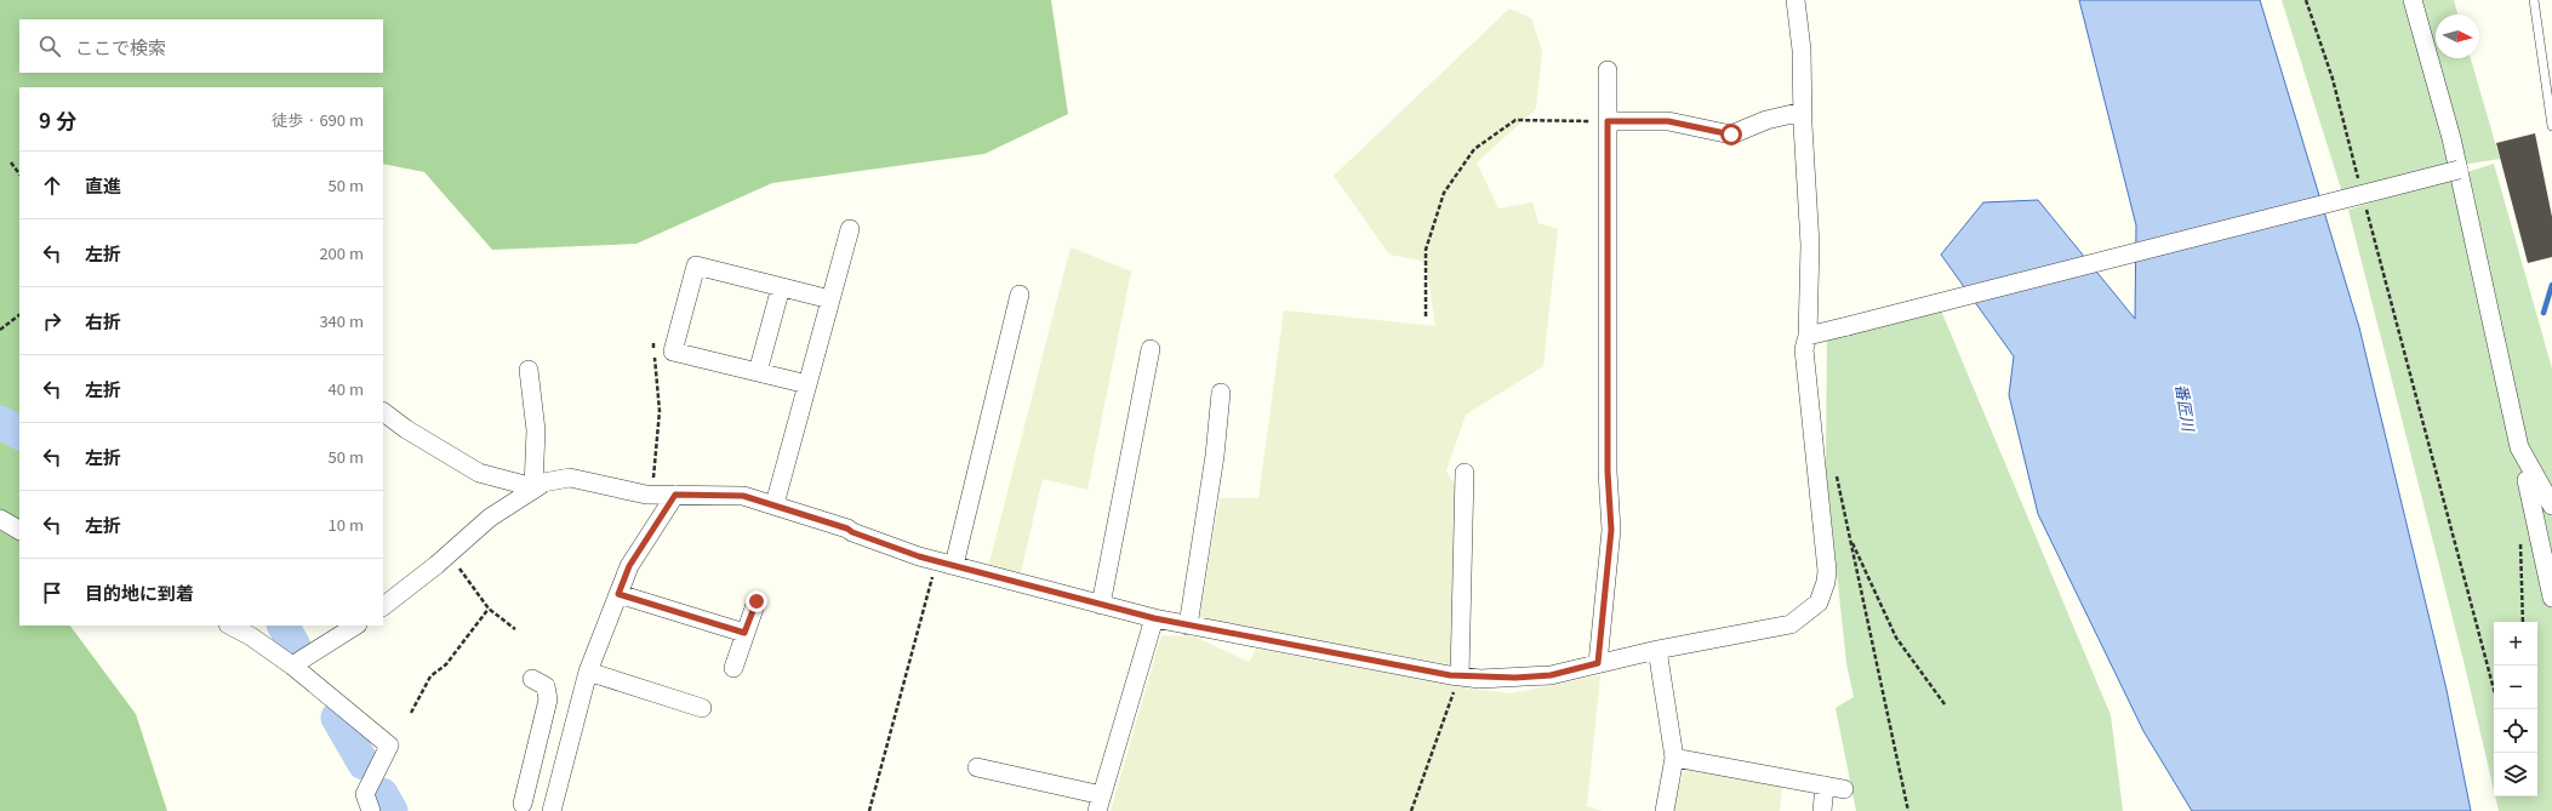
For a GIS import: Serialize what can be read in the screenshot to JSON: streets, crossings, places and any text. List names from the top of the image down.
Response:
{
  "water": ["番匠川"],
  "north": "right",
  "page": {
    "search": "ここで検索",
    "heading": ["9 分", "徒歩 · 690 m"],
    "list": [
      ["直進", "50 m"],
      ["左折", "200 m"],
      ["右折", "340 m"],
      ["左折", "40 m"],
      ["左折", "50 m"],
      ["左折", "10 m"],
      "目的地に到着"
    ],
    "map_buttons": ["+", "−"]
  }
}
